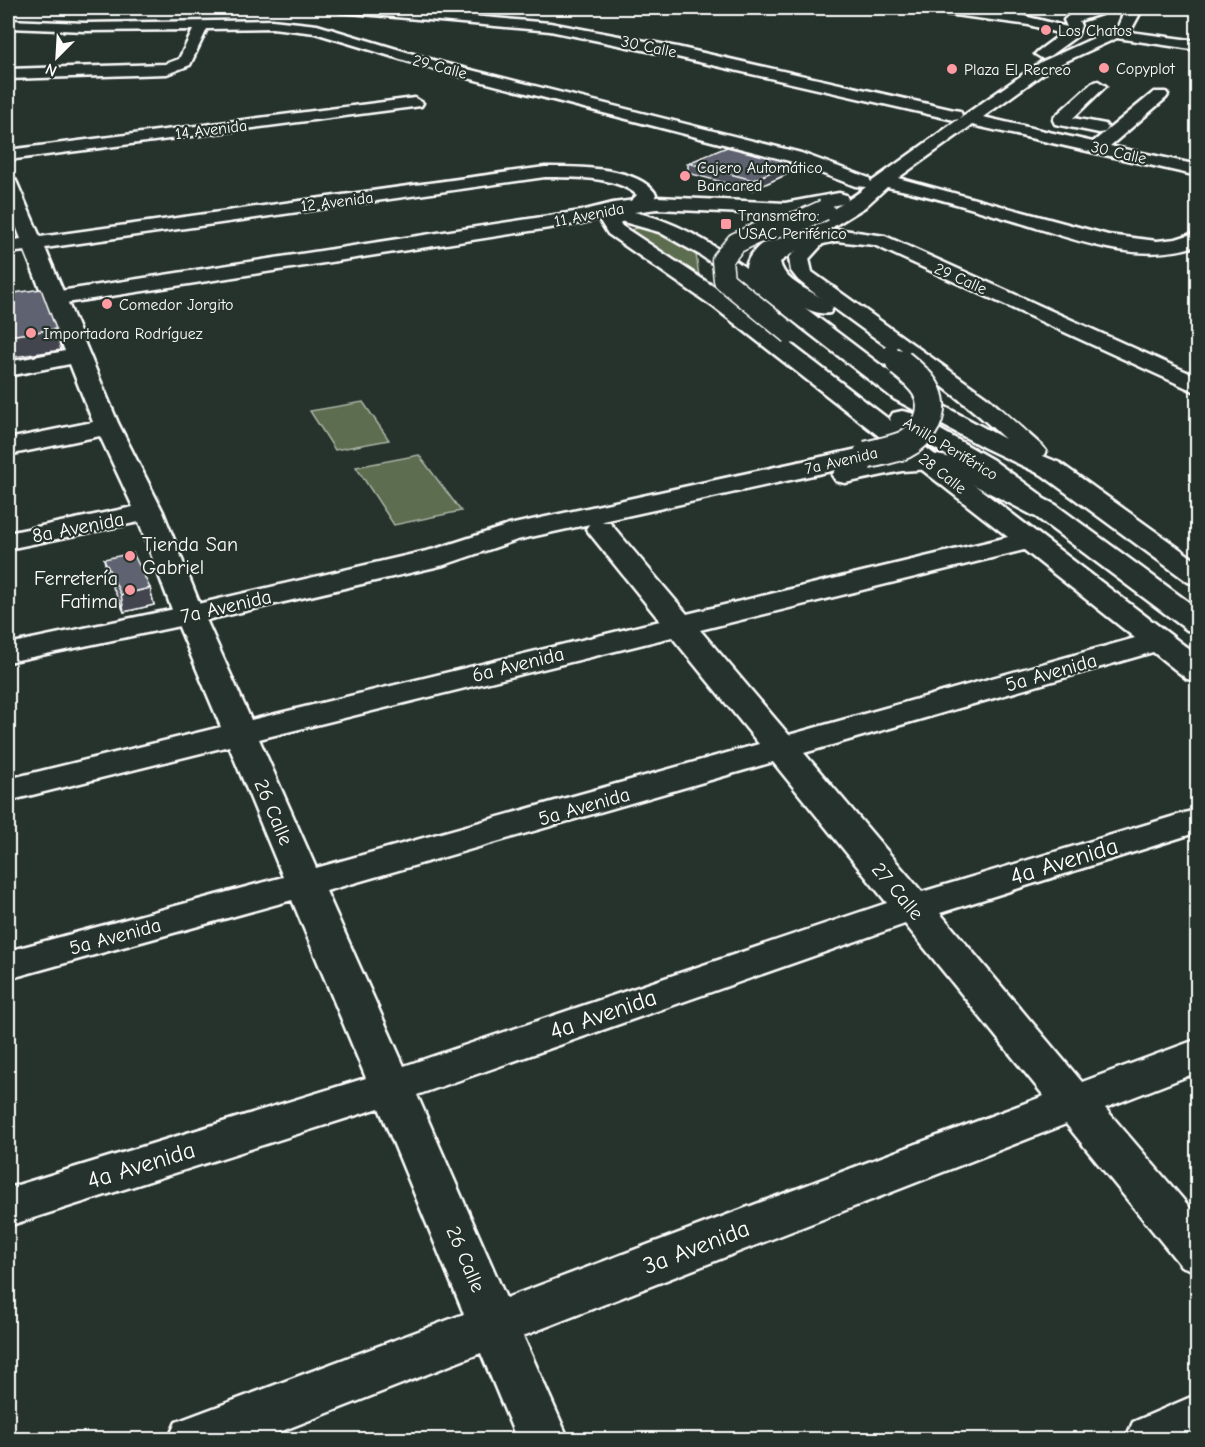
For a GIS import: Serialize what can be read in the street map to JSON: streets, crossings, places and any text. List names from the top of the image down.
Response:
{
  "streets": {
    "street": [
      "30 Calle",
      "29 Calle",
      "14 Avenida",
      "12 Avenida",
      "11 Avenida",
      "Anillo Periférico",
      "7a Avenida",
      "28 Calle",
      "8a Avenida",
      "6a Avenida",
      "5a Avenida",
      "26 Calle",
      "4a Avenida",
      "27 Calle",
      "3a Avenida"
    ]
  },
  "crossings": [
    ["30 Calle", "11 Avenida"],
    ["29 Calle", "11 Avenida"],
    ["29 Calle", "Anillo Periférico"],
    ["29 Calle", "7a Avenida"],
    ["12 Avenida", "11 Avenida"],
    ["12 Avenida", "Anillo Periférico"],
    ["12 Avenida", "28 Calle"],
    ["12 Avenida", "26 Calle"],
    ["11 Avenida", "Anillo Periférico"],
    ["11 Avenida", "28 Calle"],
    ["11 Avenida", "26 Calle"],
    ["Anillo Periférico", "7a Avenida"],
    ["Anillo Periférico", "28 Calle"],
    ["7a Avenida", "28 Calle"],
    ["7a Avenida", "26 Calle"],
    ["7a Avenida", "27 Calle"],
    ["28 Calle", "6a Avenida"],
    ["28 Calle", "5a Avenida"],
    ["8a Avenida", "26 Calle"],
    ["6a Avenida", "26 Calle"],
    ["6a Avenida", "27 Calle"],
    ["5a Avenida", "26 Calle"],
    ["5a Avenida", "27 Calle"],
    ["26 Calle", "4a Avenida"],
    ["26 Calle", "3a Avenida"],
    ["4a Avenida", "27 Calle"],
    ["27 Calle", "3a Avenida"]
  ],
  "places": {
    "other": [
      "Los Chatos",
      "Copyplot",
      "Plaza El Recreo",
      "Cajero Automático Bancared",
      "Comedor Jorgito",
      "Importadora Rodríguez",
      "Tienda San Gabriel",
      "Ferretería Fatima"
    ],
    "transit": ["Transmetro: USAC Periférico"]
  },
  "north": "bottom left"
}
